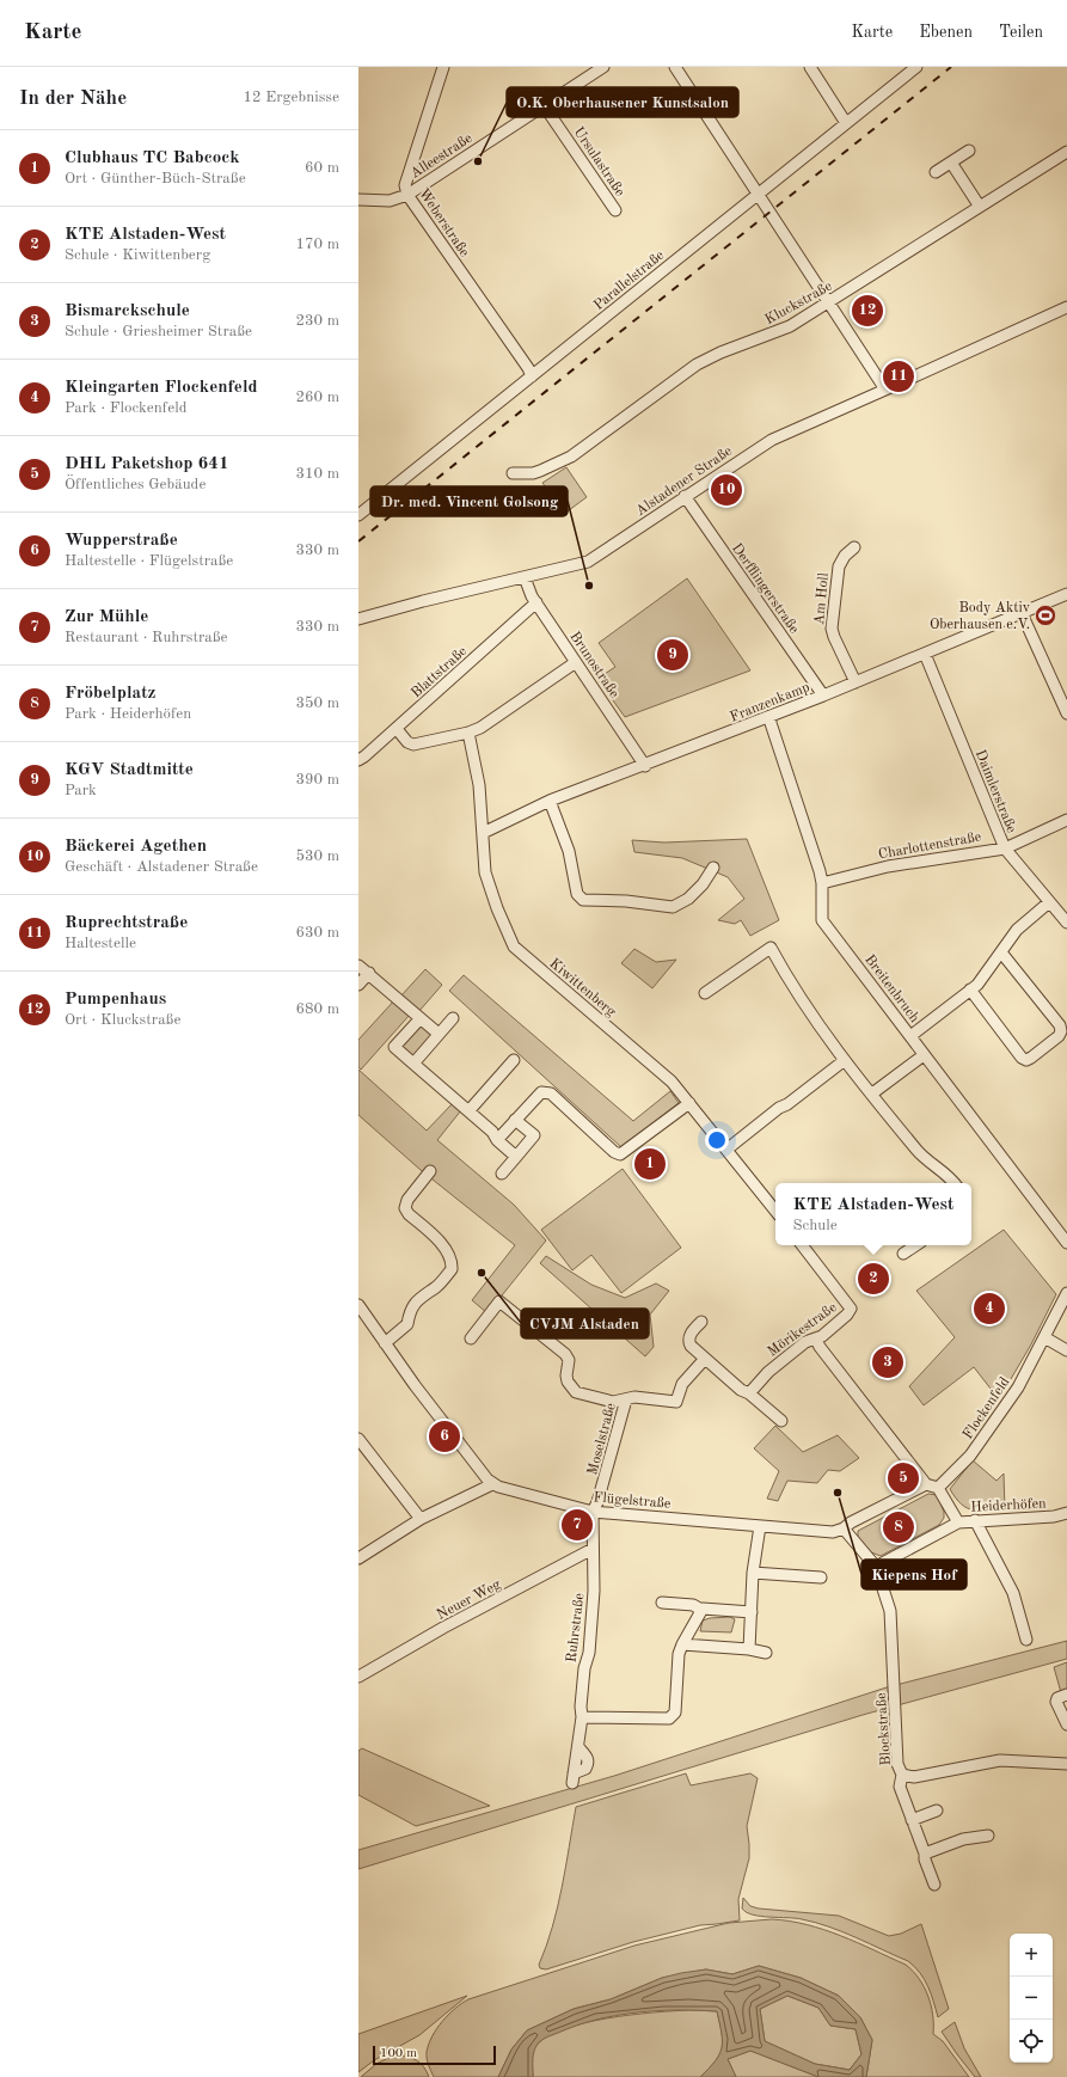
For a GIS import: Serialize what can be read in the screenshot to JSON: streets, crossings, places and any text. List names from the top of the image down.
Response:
{
  "streets": {
    "street": [
      "Alleestraße",
      "Ursulastraße",
      "Weberstraße",
      "Parallelstraße",
      "Kluckstraße",
      "Alstadener Straße",
      "Derfflingerstraße",
      "Am Holl",
      "Brunostraße",
      "Blattstraße",
      "Franzenkamp",
      "Daimlerstraße",
      "Charlottenstraße",
      "Kiwittenberg",
      "Breitenbruch",
      "Mörikestraße",
      "Flockenfeld",
      "Moselstraße",
      "Flügelstraße",
      "Heiderhöfen",
      "Neuer Weg",
      "Ruhrstraße",
      "Blockstraße"
    ]
  },
  "crossings": [
    ["Alleestraße", "Ursulastraße"],
    ["Alleestraße", "Weberstraße"],
    ["Weberstraße", "Parallelstraße"],
    ["Alstadener Straße", "Derfflingerstraße"],
    ["Alstadener Straße", "Brunostraße"],
    ["Derfflingerstraße", "Franzenkamp"],
    ["Am Holl", "Franzenkamp"],
    ["Brunostraße", "Blattstraße"],
    ["Brunostraße", "Franzenkamp"],
    ["Franzenkamp", "Daimlerstraße"],
    ["Franzenkamp", "Kiwittenberg"],
    ["Franzenkamp", "Breitenbruch"],
    ["Daimlerstraße", "Charlottenstraße"],
    ["Charlottenstraße", "Breitenbruch"],
    ["Moselstraße", "Flügelstraße"],
    ["Moselstraße", "Ruhrstraße"],
    ["Flügelstraße", "Ruhrstraße"],
    ["Flügelstraße", "Blockstraße"],
    ["Heiderhöfen", "Blockstraße"],
    ["Neuer Weg", "Ruhrstraße"]
  ],
  "places": {
    "other": [
      "O.K. Oberhausener Kunstsalon",
      "Dr. med. Vincent Golsong",
      "CVJM Alstaden",
      "Kiepens Hof"
    ],
    "sports": ["Body Aktiv Oberhausen e.V."]
  },
  "scale_bar": "100 m",
  "page": {
    "header": "Karte",
    "nav": ["Karte", "Ebenen", "Teilen"],
    "heading": ["In der Nähe", "12 Ergebnisse"],
    "list": [
      {
        "mark": "1",
        "name": "Clubhaus TC Babcock",
        "note": "Ort · Günther-Büch-Straße",
        "value": "60 m"
      },
      {
        "mark": "2",
        "name": "KTE Alstaden-West",
        "note": "Schule · Kiwittenberg",
        "value": "170 m"
      },
      {
        "mark": "3",
        "name": "Bismarckschule",
        "note": "Schule · Griesheimer Straße",
        "value": "230 m"
      },
      {
        "mark": "4",
        "name": "Kleingarten Flockenfeld",
        "note": "Park · Flockenfeld",
        "value": "260 m"
      },
      {
        "mark": "5",
        "name": "DHL Paketshop 641",
        "note": "Öffentliches Gebäude",
        "value": "310 m"
      },
      {
        "mark": "6",
        "name": "Wupperstraße",
        "note": "Haltestelle · Flügelstraße",
        "value": "330 m"
      },
      {
        "mark": "7",
        "name": "Zur Mühle",
        "note": "Restaurant · Ruhrstraße",
        "value": "330 m"
      },
      {
        "mark": "8",
        "name": "Fröbelplatz",
        "note": "Park · Heiderhöfen",
        "value": "350 m"
      },
      {
        "mark": "9",
        "name": "KGV Stadtmitte",
        "note": "Park",
        "value": "390 m"
      },
      {
        "mark": "10",
        "name": "Bäckerei Agethen",
        "note": "Geschäft · Alstadener Straße",
        "value": "530 m"
      },
      {
        "mark": "11",
        "name": "Ruprechtstraße",
        "note": "Haltestelle",
        "value": "630 m"
      },
      {
        "mark": "12",
        "name": "Pumpenhaus",
        "note": "Ort · Kluckstraße",
        "value": "680 m"
      }
    ],
    "pins": [
      "12",
      "11",
      "10",
      "9",
      "1",
      "2",
      "4",
      "3",
      "6",
      "5",
      "7",
      "8"
    ],
    "popup": ["KTE Alstaden-West", "Schule"],
    "map_buttons": ["+", "−"],
    "scale": "100 m"
  }
}
